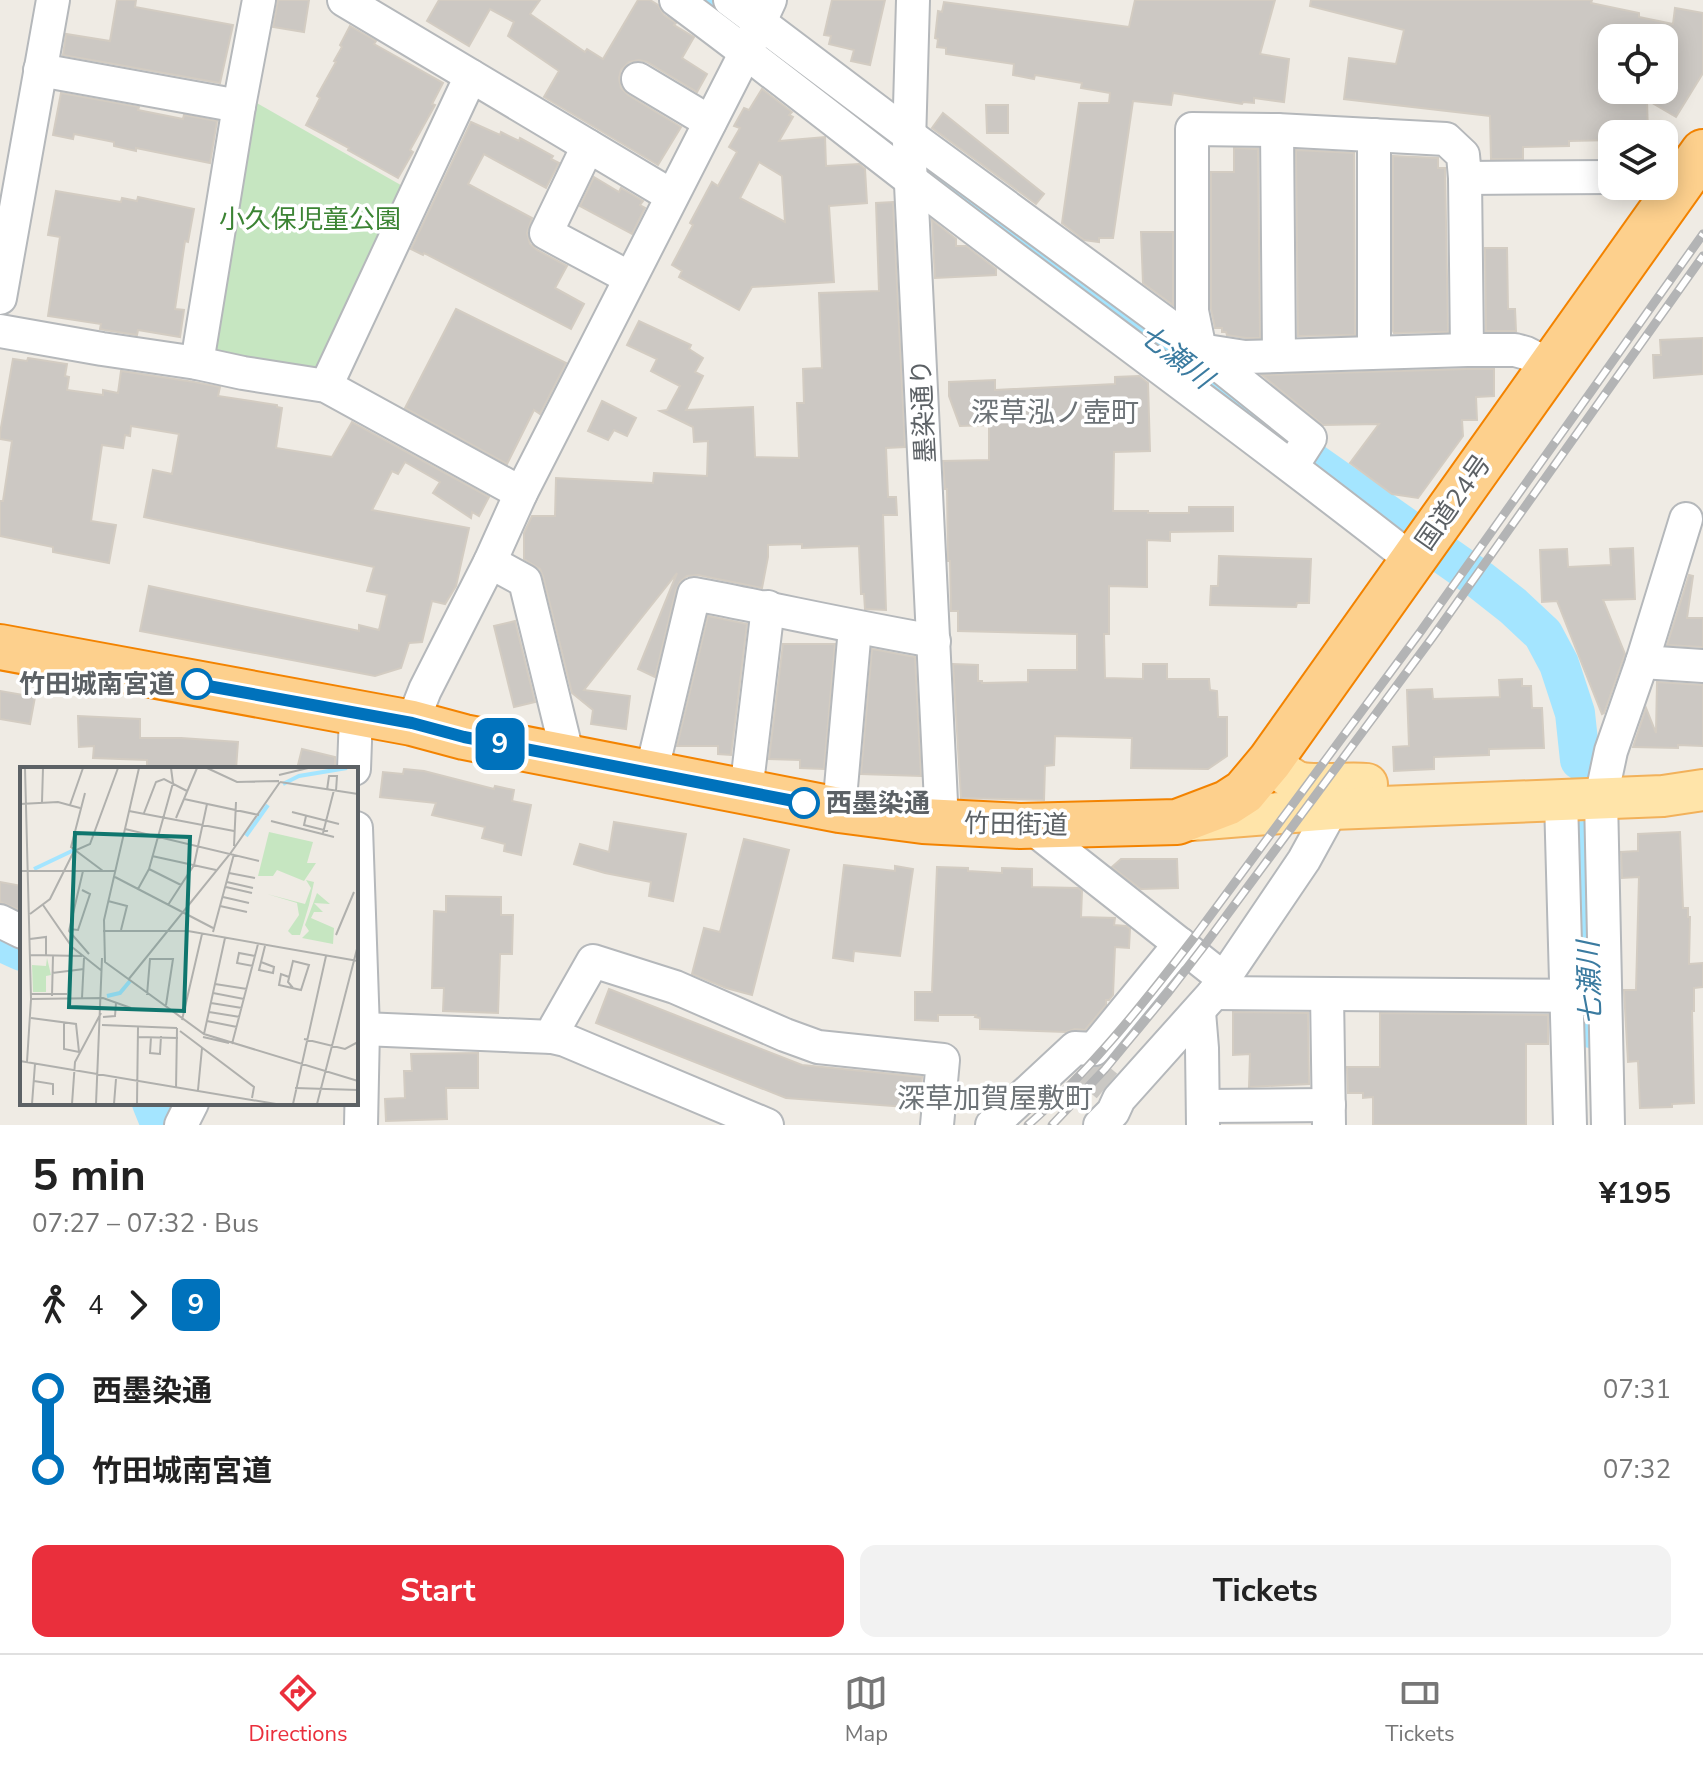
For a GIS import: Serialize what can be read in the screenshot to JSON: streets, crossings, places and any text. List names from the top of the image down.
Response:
{
  "streets": {
    "highway": ["国道24号", "竹田街道"],
    "street": ["墨染通り"]
  },
  "crossings": [
    ["墨染通り", "竹田街道"],
    ["国道24号", "竹田街道"]
  ],
  "districts": ["深草泓ノ壺町", "深草加賀屋敷町"],
  "water": ["七瀬川"],
  "parks": ["小久保児童公園"],
  "places": ["竹田城南宮道", "西墨染通"],
  "lines": ["bus line 9"],
  "page": {
    "on_map": "9",
    "heading": ["5 min", "07:27 – 07:32 · Bus", "¥195"],
    "legs": ["4", "9"],
    "list": [
      {
        "name": "西墨染通",
        "value": "07:31"
      },
      {
        "name": "竹田城南宮道",
        "value": "07:32"
      }
    ],
    "buttons": ["Start", "Tickets"],
    "tabs": ["Directions", "Map", "Tickets"]
  }
}
